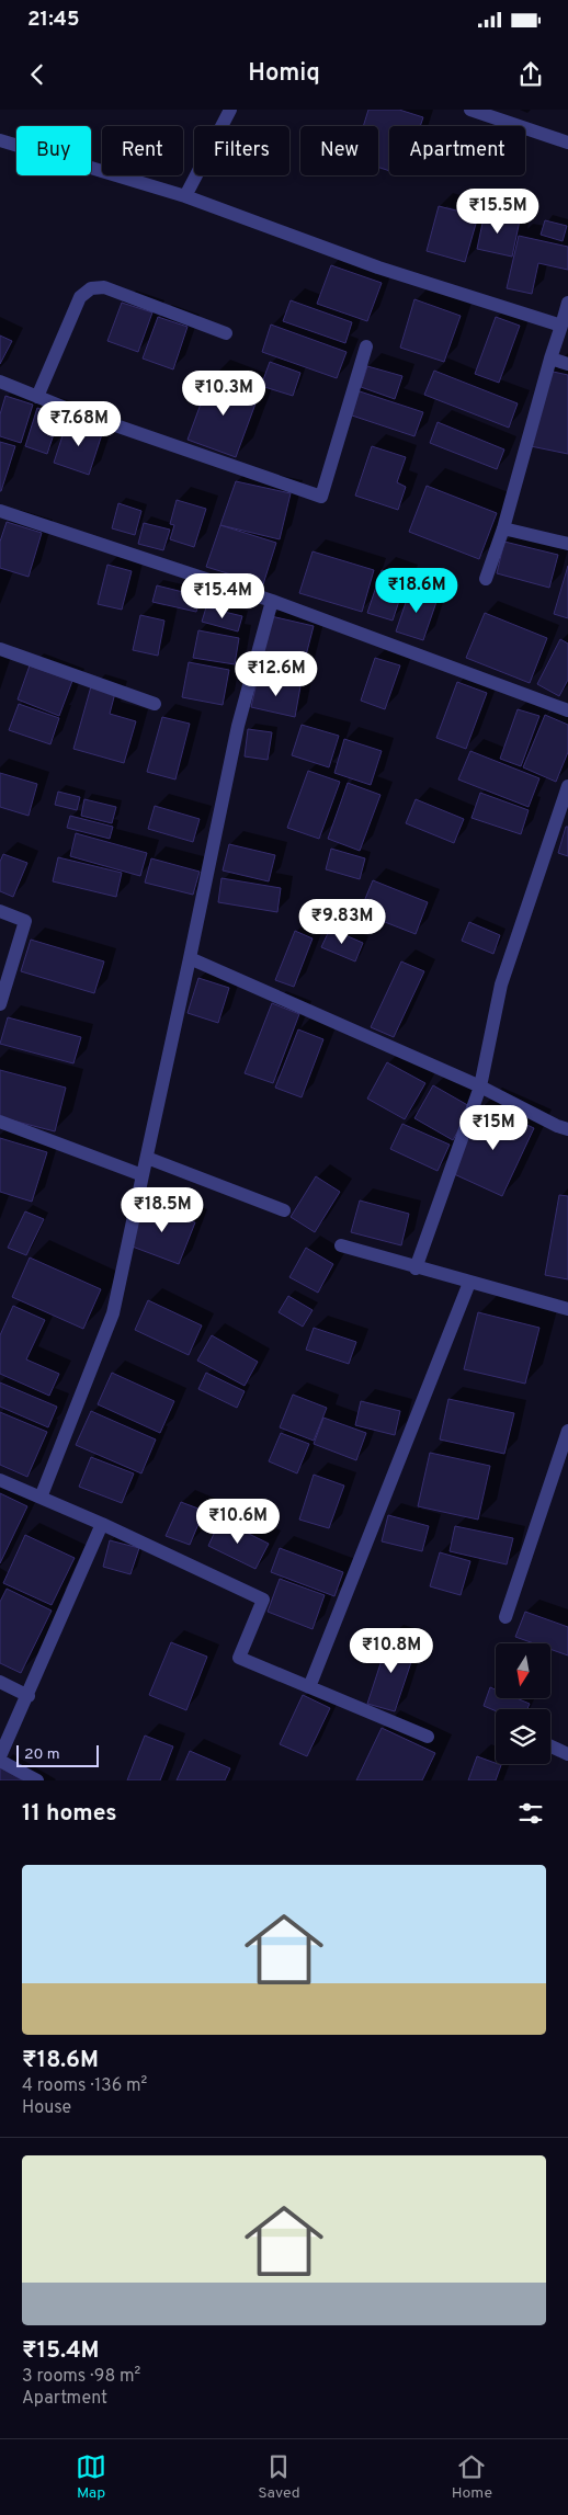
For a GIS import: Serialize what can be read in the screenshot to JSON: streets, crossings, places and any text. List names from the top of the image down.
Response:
{
  "scale_bar": "20 m",
  "north": "bottom",
  "page": {
    "status": "21:45",
    "header": "Homiq",
    "chip": [
      "Buy",
      "Rent",
      "Filters",
      "New",
      "Apartment"
    ],
    "price": [
      "₹15.5M",
      "₹10.3M",
      "₹7.68M",
      "₹18.6M",
      "₹15.4M",
      "₹12.6M",
      "₹9.83M",
      "₹15M",
      "₹18.5M",
      "₹10.6M",
      "₹10.8M"
    ],
    "scale": "20 m",
    "heading": "11 homes",
    "list": [
      {
        "name": "₹18.6M",
        "note": "4 rooms · 136 m² · House"
      },
      {
        "name": "₹15.4M",
        "note": "3 rooms · 98 m² · Apartment"
      }
    ],
    "tabs": ["Map", "Saved", "Home"]
  }
}
